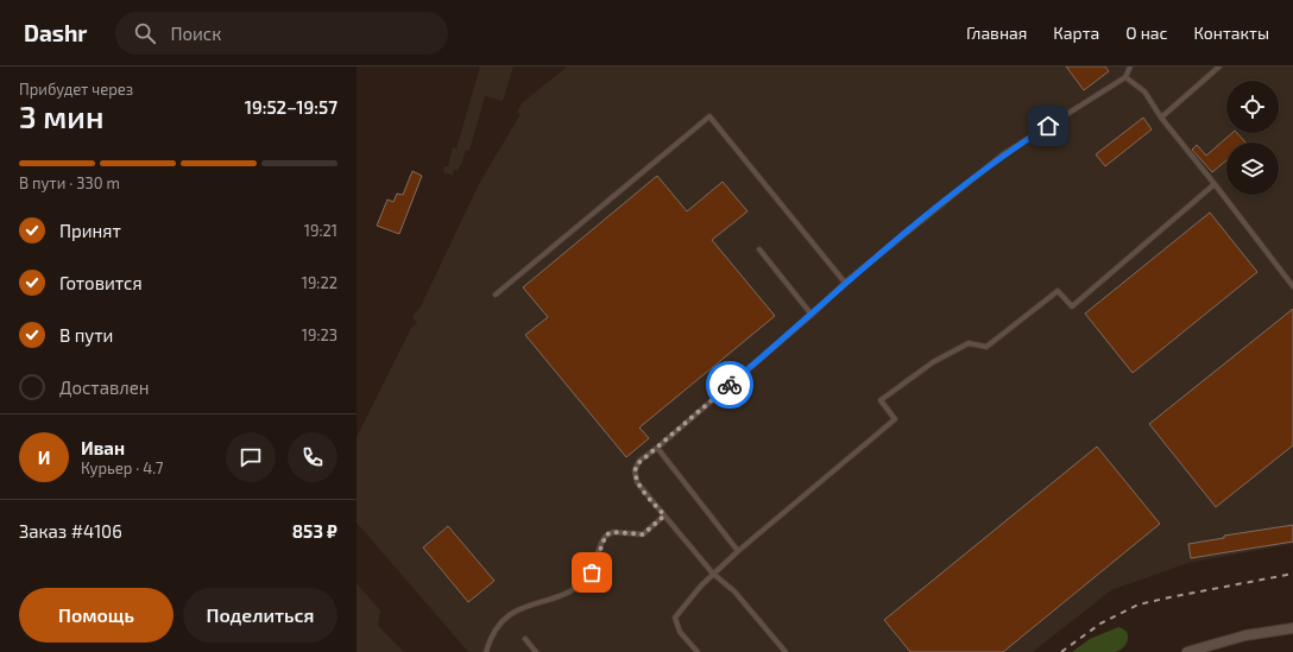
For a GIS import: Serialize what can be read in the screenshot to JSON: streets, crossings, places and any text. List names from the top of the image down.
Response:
{
  "page": {
    "header": "Dashr",
    "search": "Поиск",
    "nav": [
      "Главная",
      "Карта",
      "О нас",
      "Контакты"
    ],
    "heading": ["3 мин", "Прибудет через", "19:52–19:57"],
    "panel": [
      "Иван",
      "Курьер · 4.7",
      "Заказ #4106",
      "853 ₽"
    ],
    "bar": "В пути · 330 m",
    "list": [
      ["Принят", "19:21"],
      ["Готовится", "19:22"],
      ["В пути", "19:23"],
      "Доставлен"
    ],
    "round": "И",
    "buttons": ["Помощь", "Поделиться"]
  }
}
